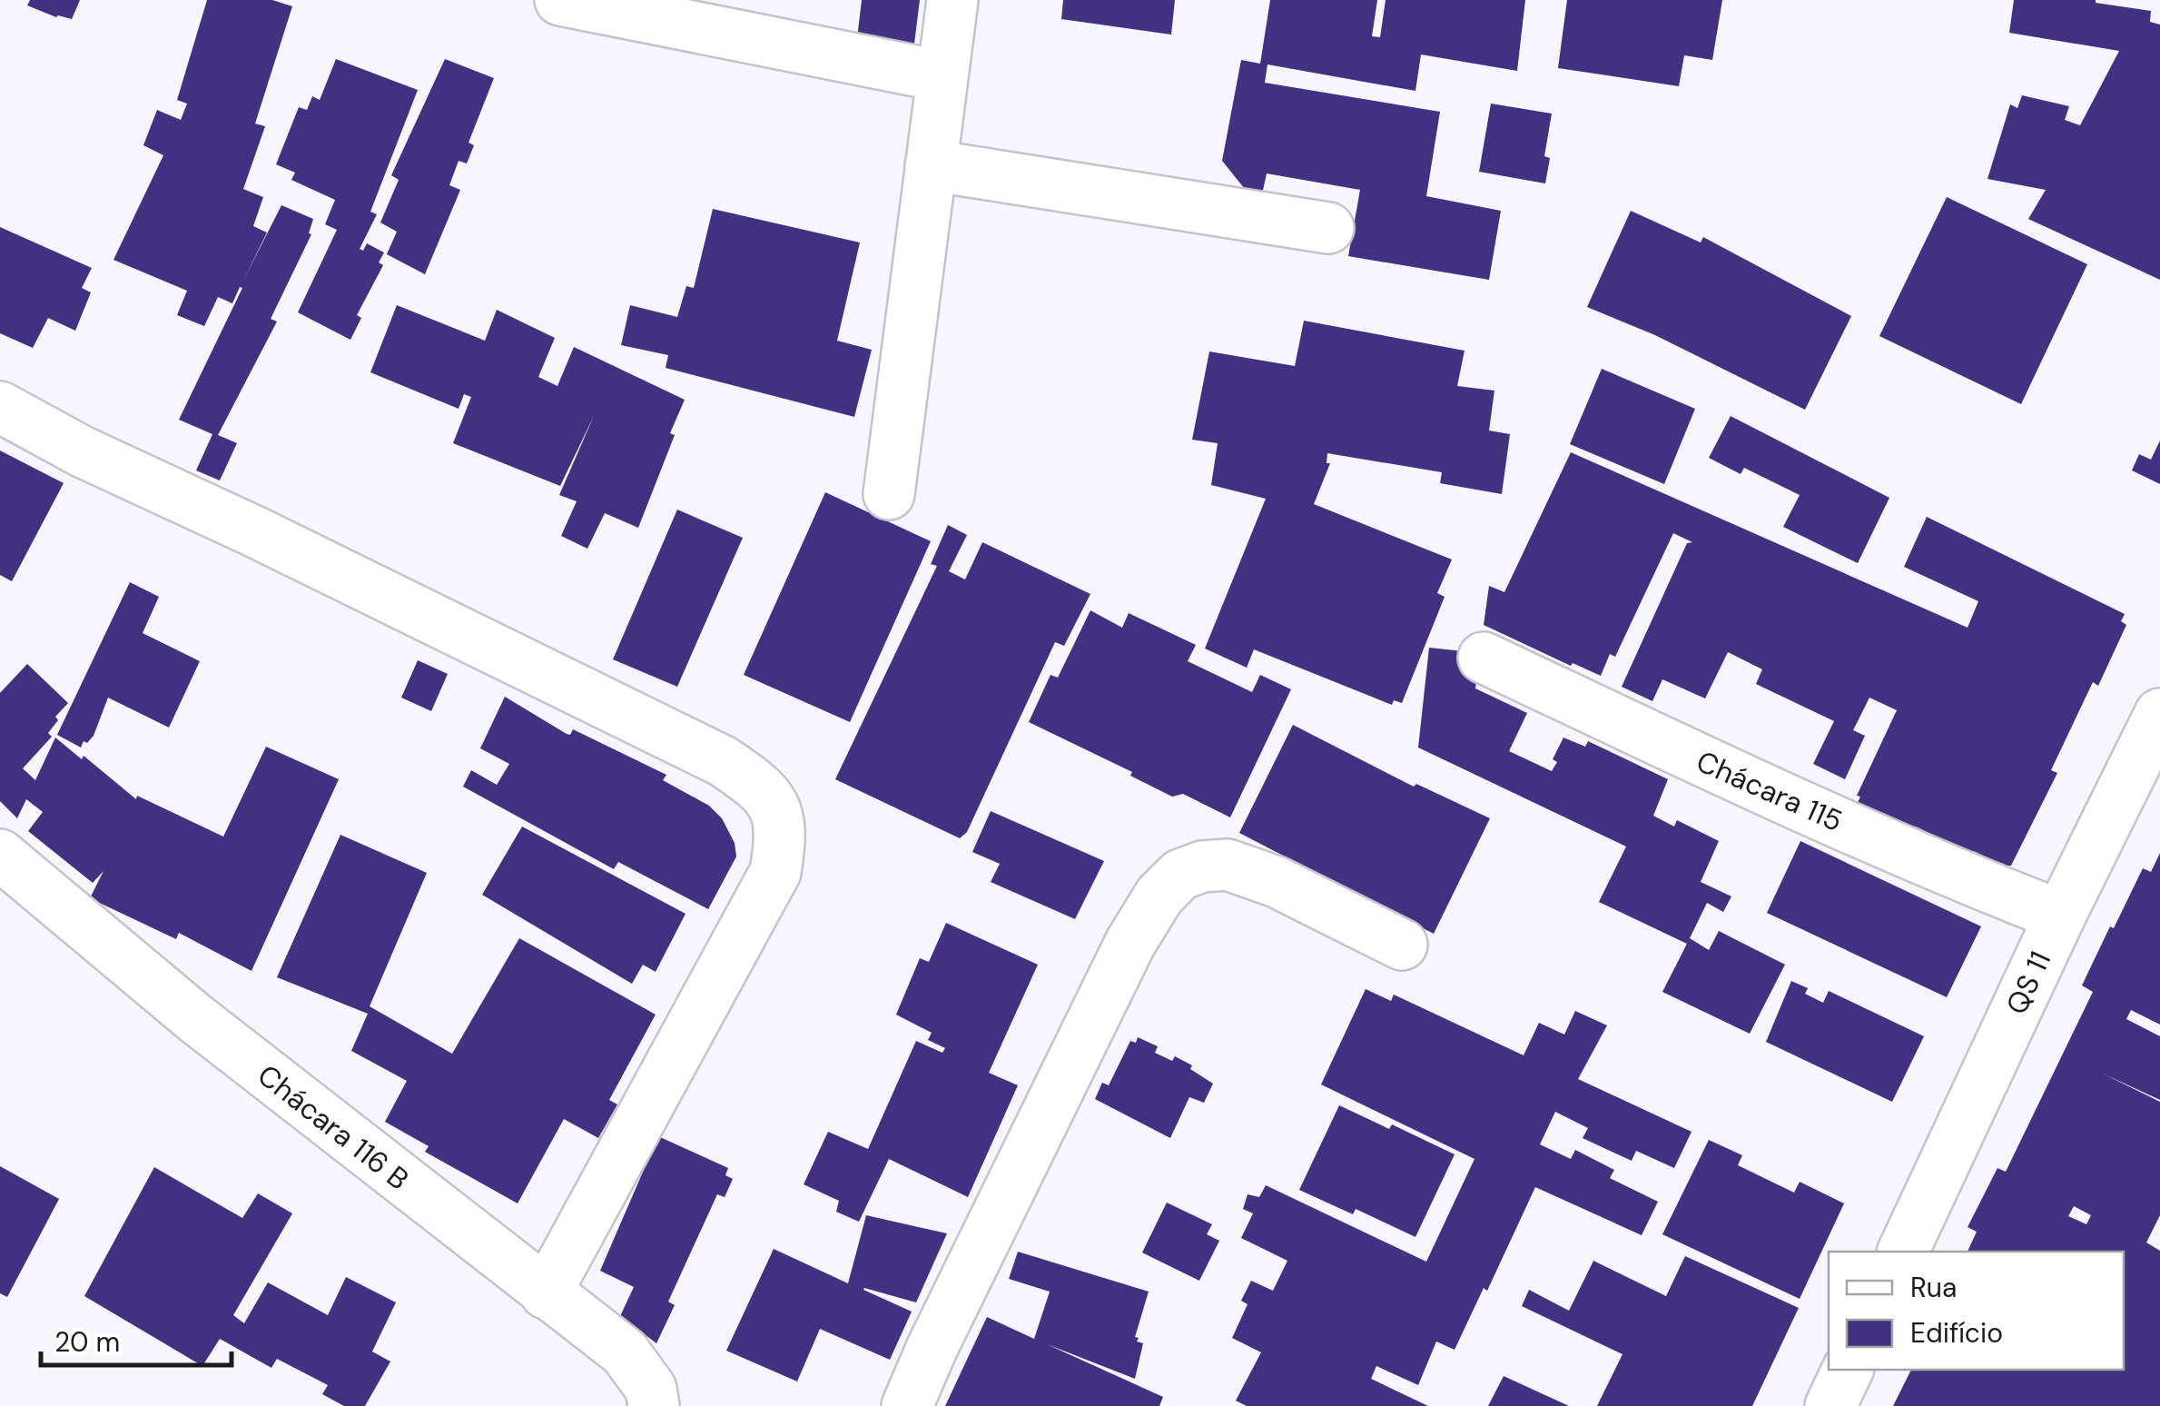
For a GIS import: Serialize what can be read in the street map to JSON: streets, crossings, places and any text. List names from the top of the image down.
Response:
{
  "streets": {
    "street": ["Chácara 115", "QS 11", "Chácara 116 B"]
  },
  "crossings": [
    ["Chácara 115", "QS 11"]
  ],
  "legend": ["Rua", "Edifício"],
  "scale_bar": "20 m"
}
